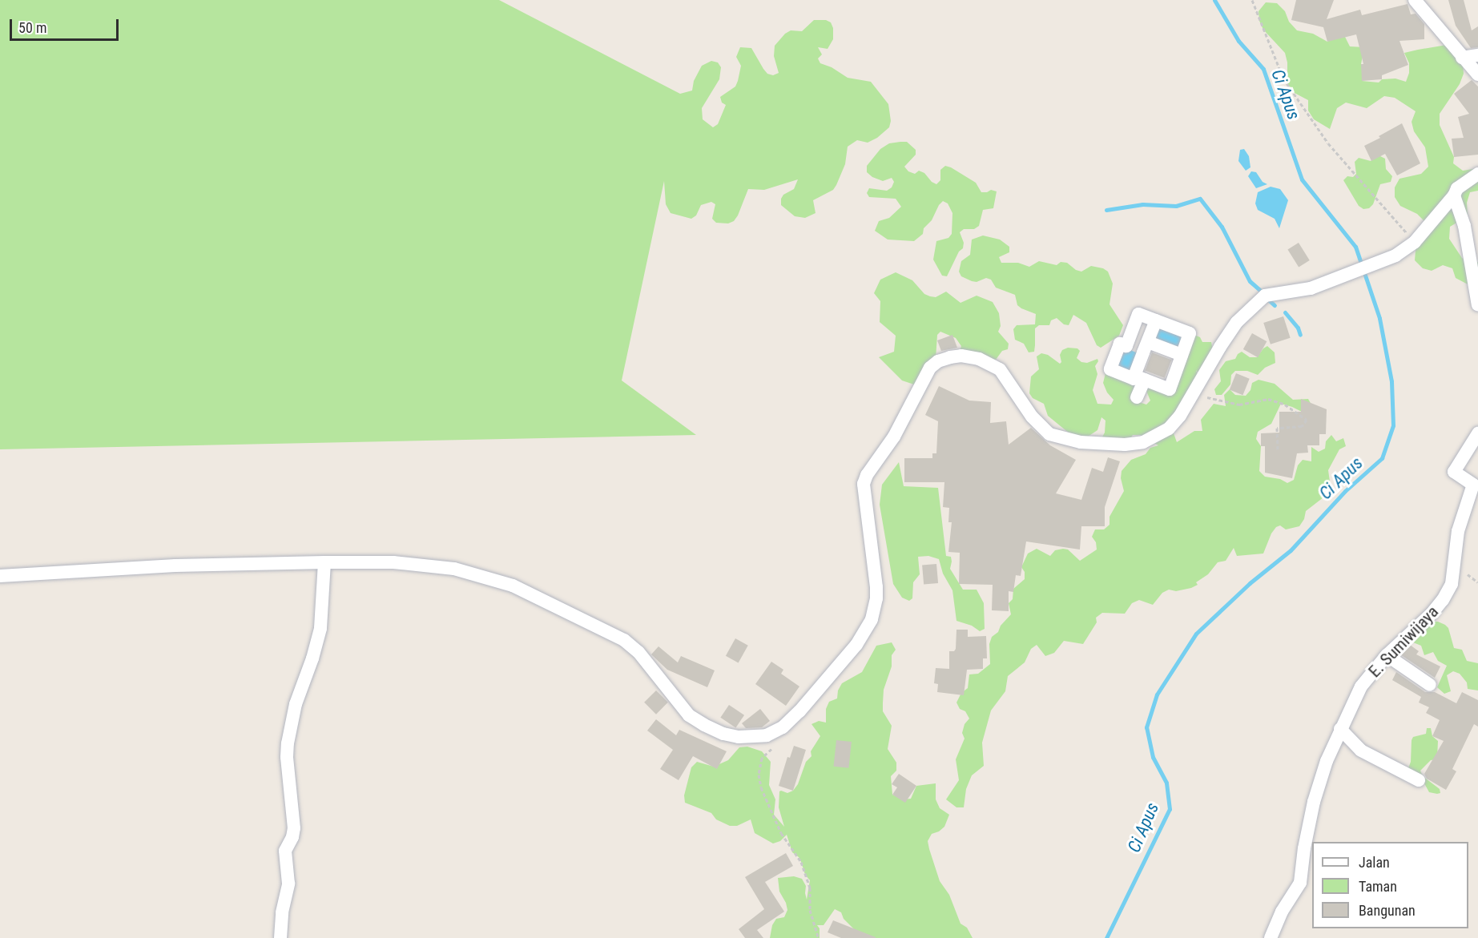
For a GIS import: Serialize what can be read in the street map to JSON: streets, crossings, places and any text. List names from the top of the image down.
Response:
{
  "streets": {
    "street": ["E. Sumiwijaya"]
  },
  "water": ["Ci Apus"],
  "legend": ["Jalan", "Taman", "Bangunan"],
  "scale_bar": "50 m"
}
